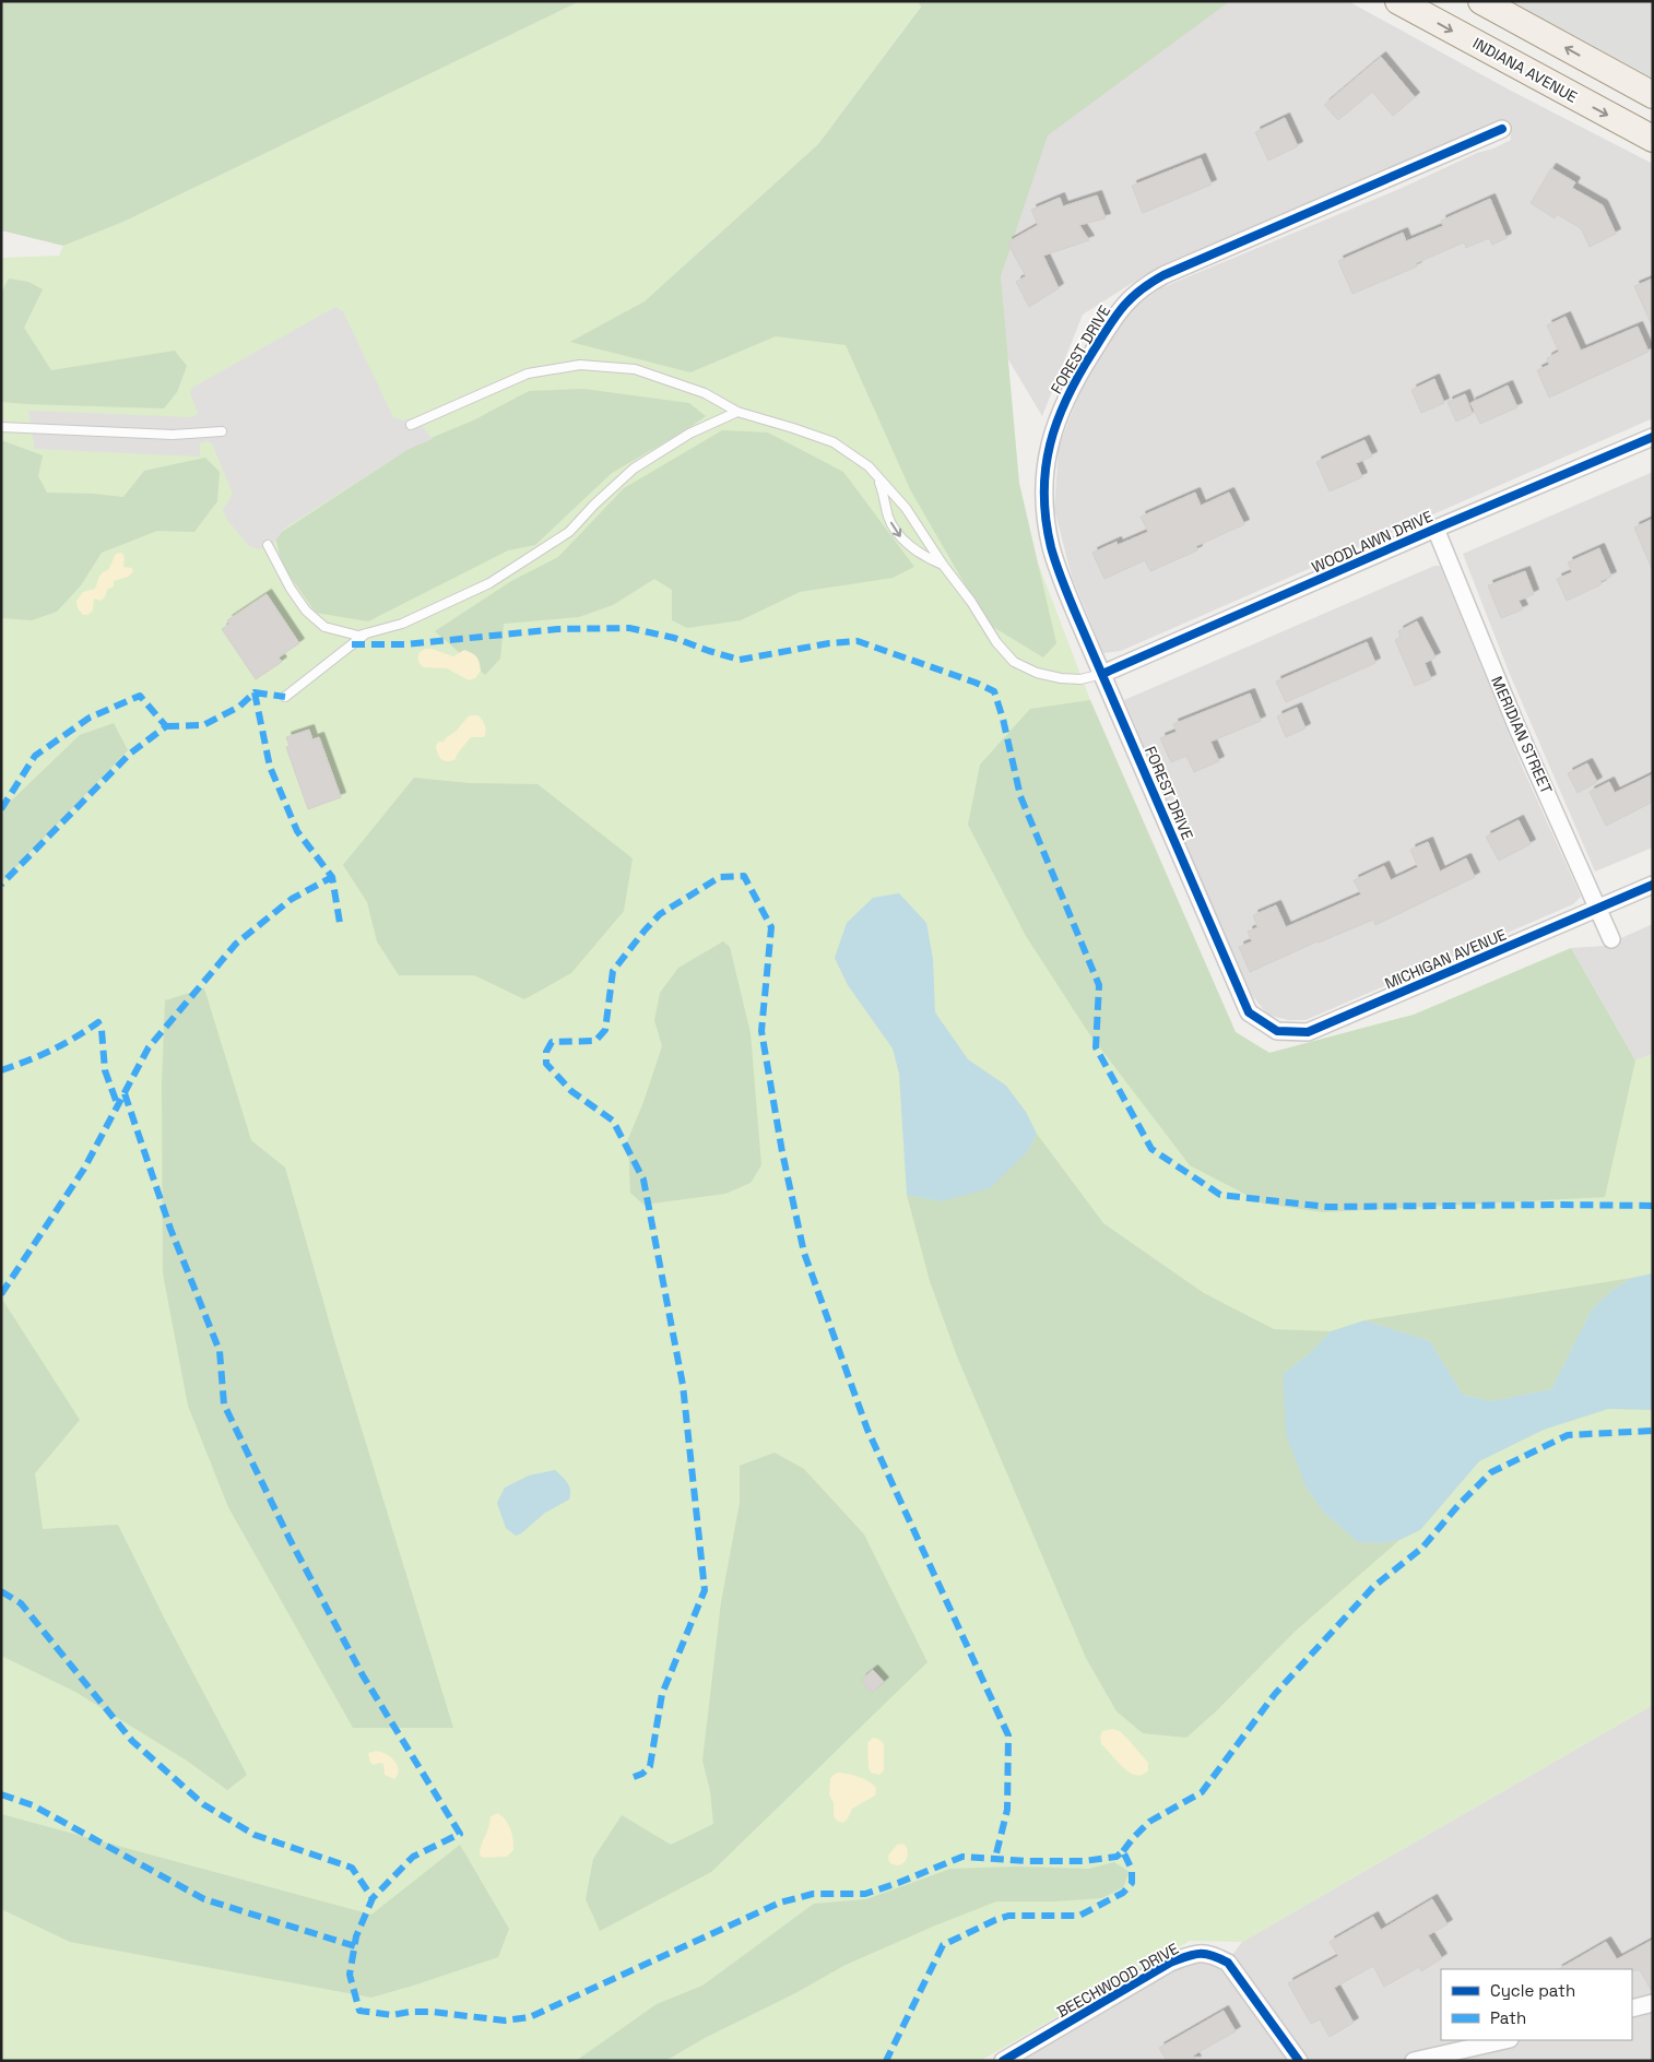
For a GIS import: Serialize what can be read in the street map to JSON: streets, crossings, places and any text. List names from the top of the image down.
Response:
{
  "streets": {
    "main road": ["INDIANA AVENUE"],
    "street": [
      "FOREST DRIVE",
      "WOODLAWN DRIVE",
      "MERIDIAN STREET",
      "MICHIGAN AVENUE",
      "BEECHWOOD DRIVE"
    ]
  },
  "crossings": [
    ["FOREST DRIVE", "WOODLAWN DRIVE"],
    ["FOREST DRIVE", "MICHIGAN AVENUE"],
    ["WOODLAWN DRIVE", "MERIDIAN STREET"],
    ["MERIDIAN STREET", "MICHIGAN AVENUE"]
  ],
  "legend": ["Cycle path", "Path"]
}
